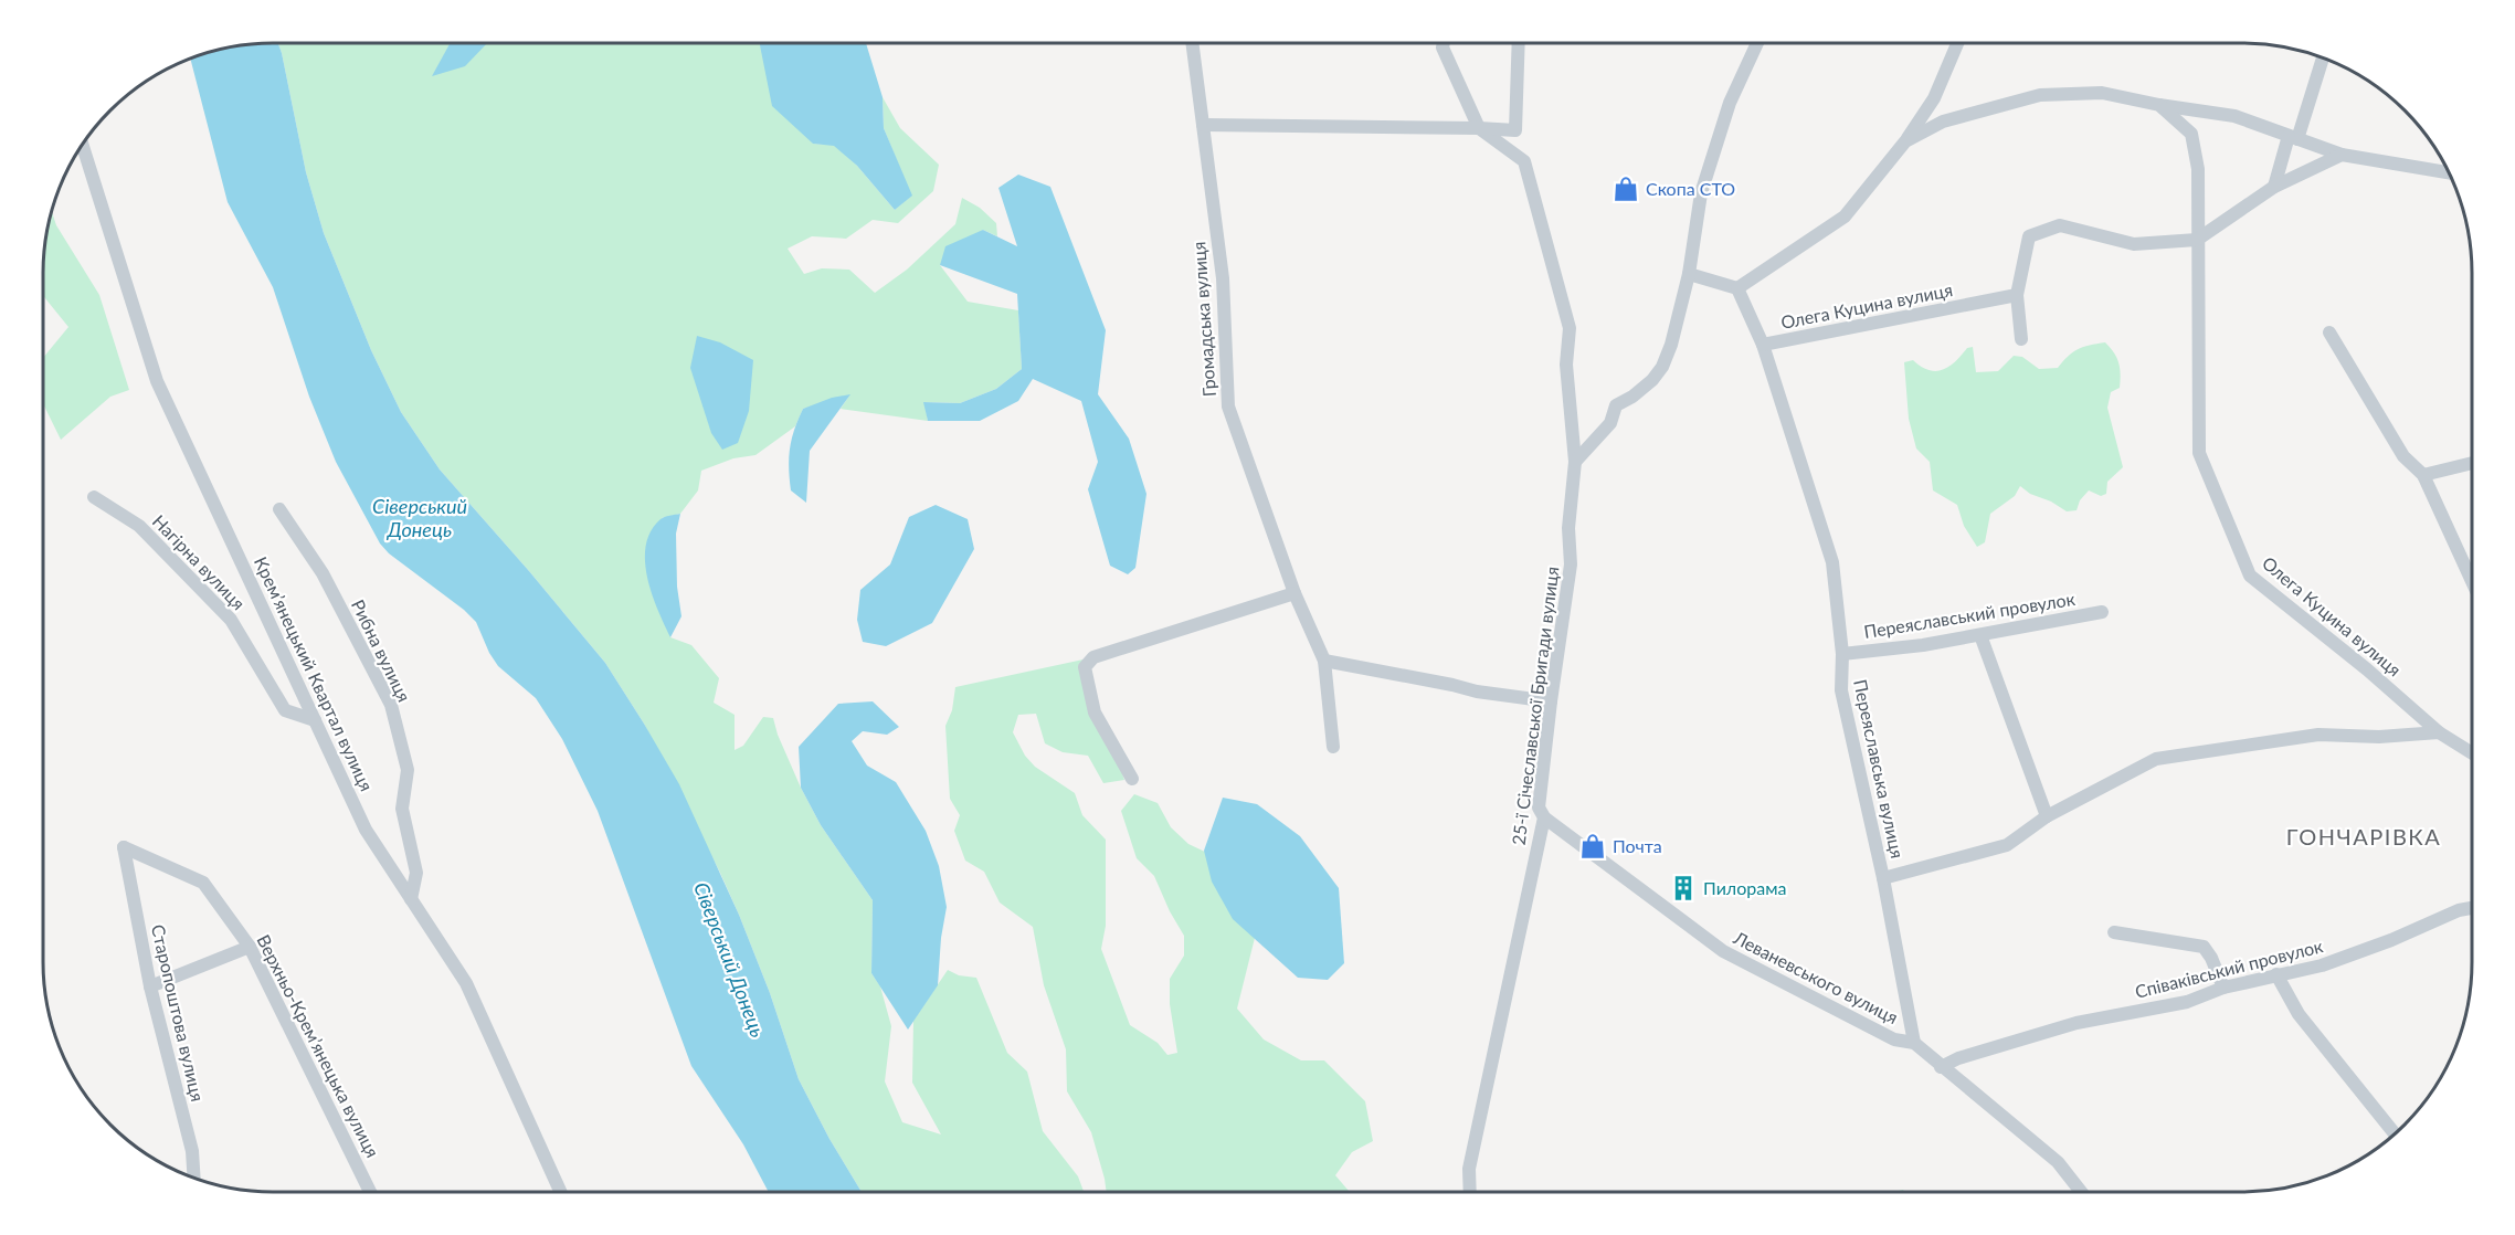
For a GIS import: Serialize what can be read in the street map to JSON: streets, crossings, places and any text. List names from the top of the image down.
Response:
{
  "streets": {
    "street": [
      "Олега Куцина вулиця",
      "Громадська вулиця",
      "Нагірна вулиця",
      "Переяславський провулок",
      "Рибна вулиця",
      "Крем’янецький Квартал вулиця",
      "25-ї Січеславської Бригади вулиця",
      "Переяславська вулиця",
      "Співаківський провулок",
      "Леваневського вулиця",
      "Старопоштова вулиця",
      "Верхньо-Крем’янецька вулиця"
    ]
  },
  "crossings": [
    ["Олега Куцина вулиця", "Переяславська вулиця"],
    ["Нагірна вулиця", "Крем’янецький Квартал вулиця"],
    ["Переяславський провулок", "Переяславська вулиця"],
    ["Рибна вулиця", "Крем’янецький Квартал вулиця"],
    ["25-ї Січеславської Бригади вулиця", "Леваневського вулиця"],
    ["Переяславська вулиця", "Леваневського вулиця"],
    ["Співаківський провулок", "Леваневського вулиця"],
    ["Старопоштова вулиця", "Верхньо-Крем’янецька вулиця"]
  ],
  "districts": ["ГОНЧАРІВКА"],
  "water": ["Сіверський Донець"],
  "places": {
    "shop": ["Скопа СТО", "Почта"],
    "building": ["Пилорама"]
  }
}
